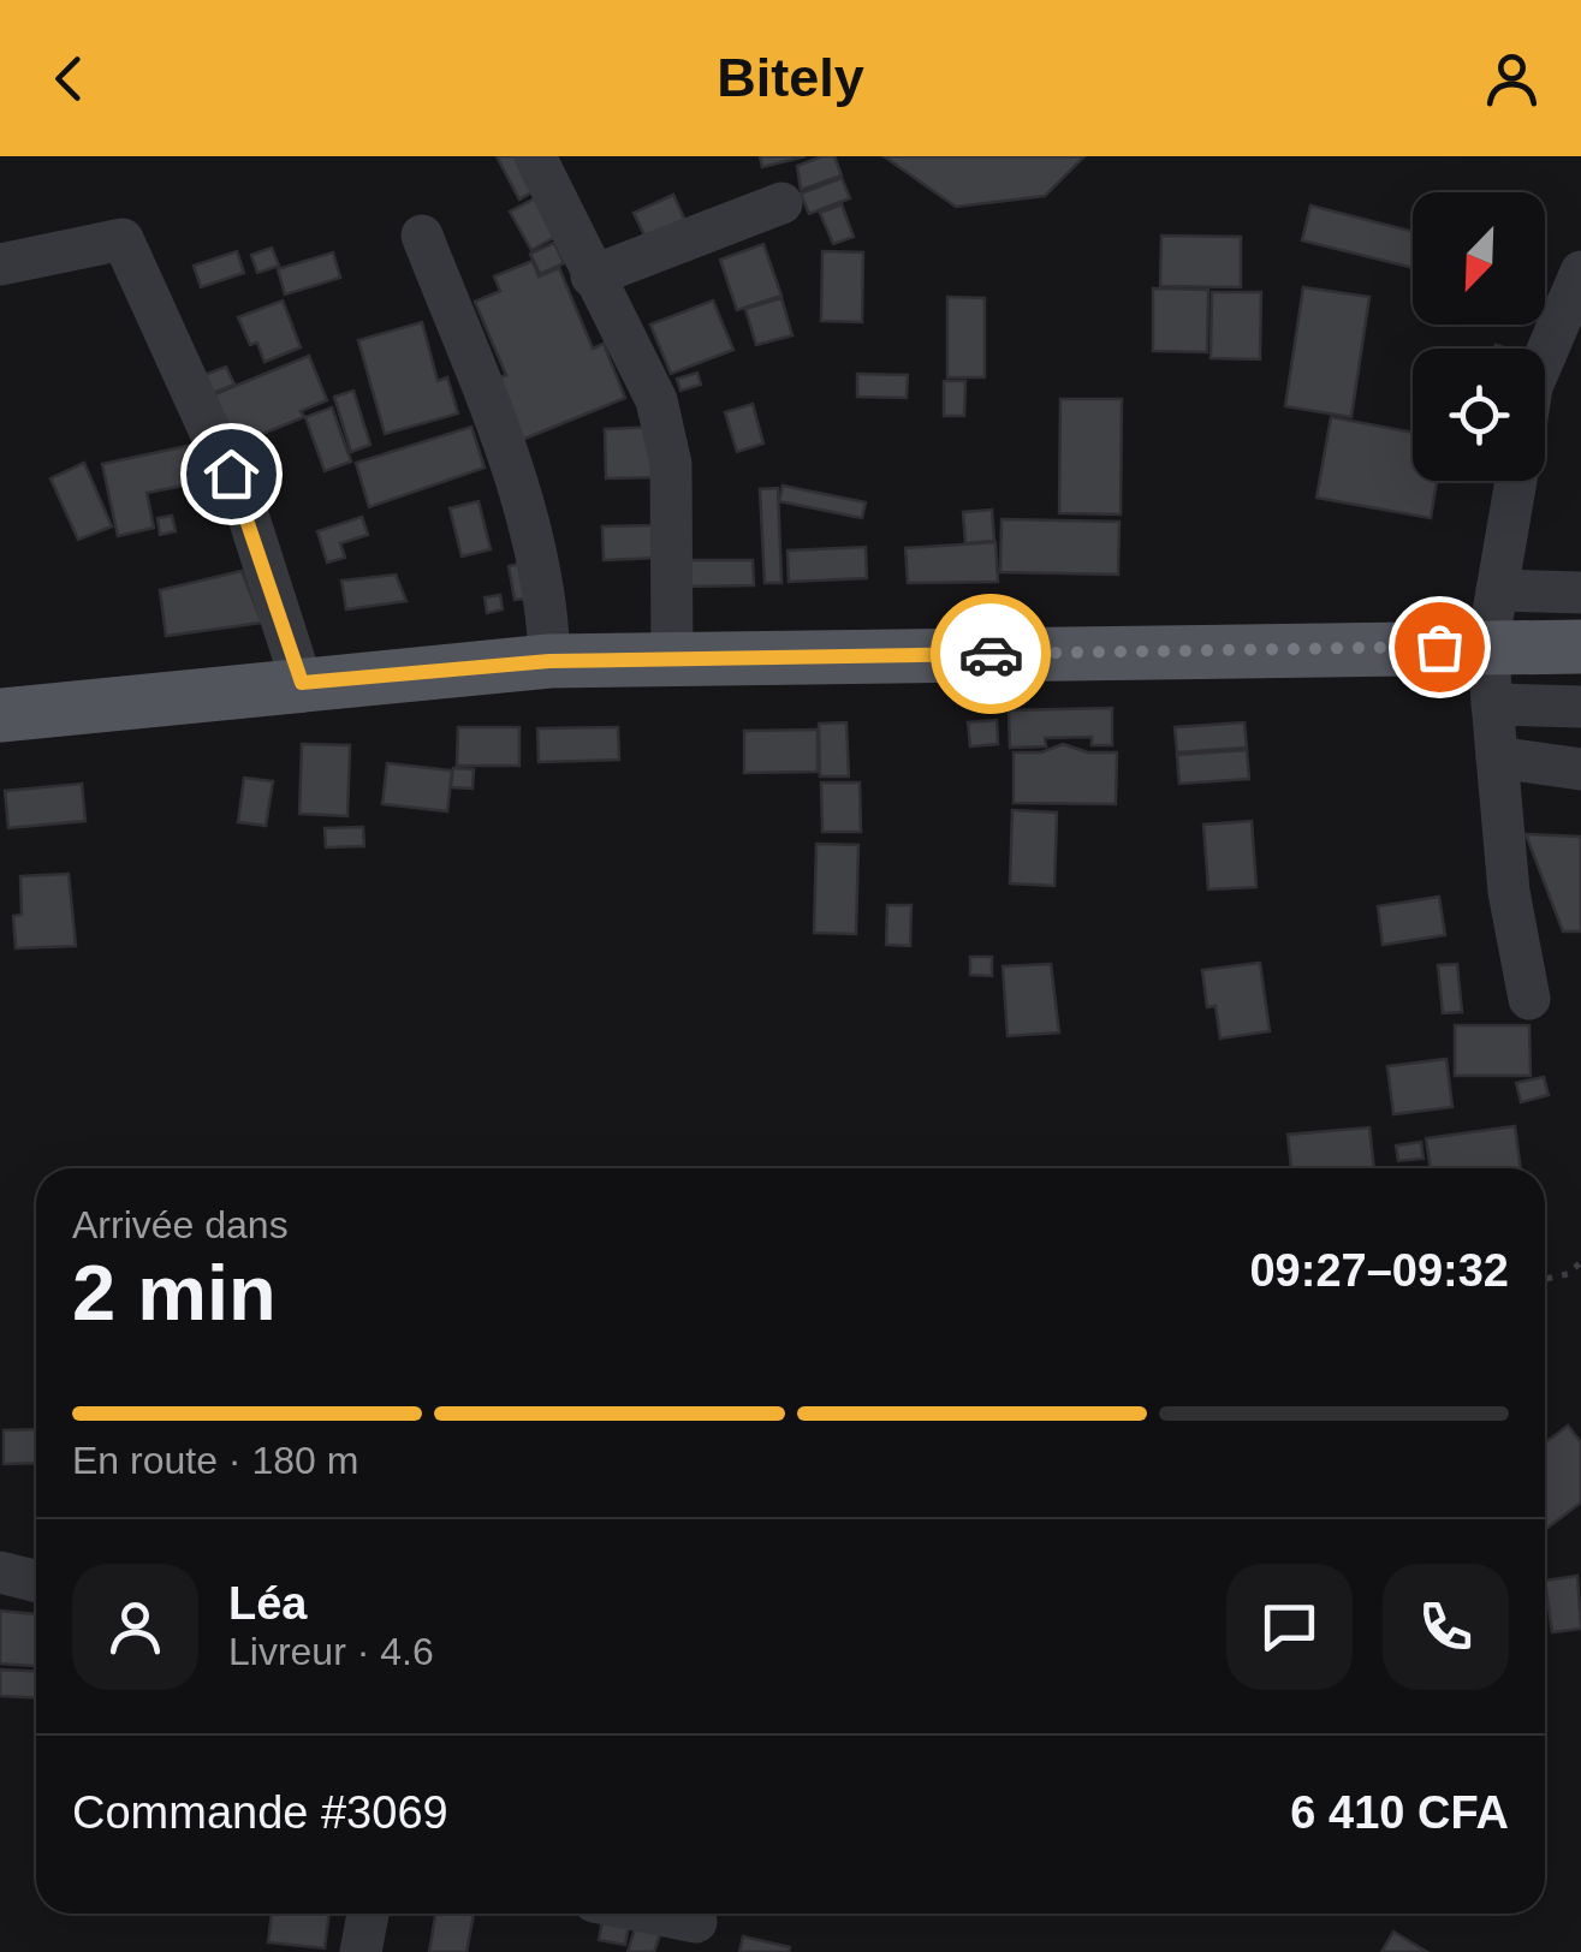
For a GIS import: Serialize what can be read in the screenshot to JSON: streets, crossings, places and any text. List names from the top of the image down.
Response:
{
  "north": "bottom left",
  "page": {
    "header": "Bitely",
    "heading": ["2 min", "Arrivée dans", "09:27–09:32"],
    "panel": [
      "Léa",
      "Livreur · 4.6",
      "Commande #3069",
      "6 410 CFA"
    ],
    "bar": "En route · 180 m"
  }
}
